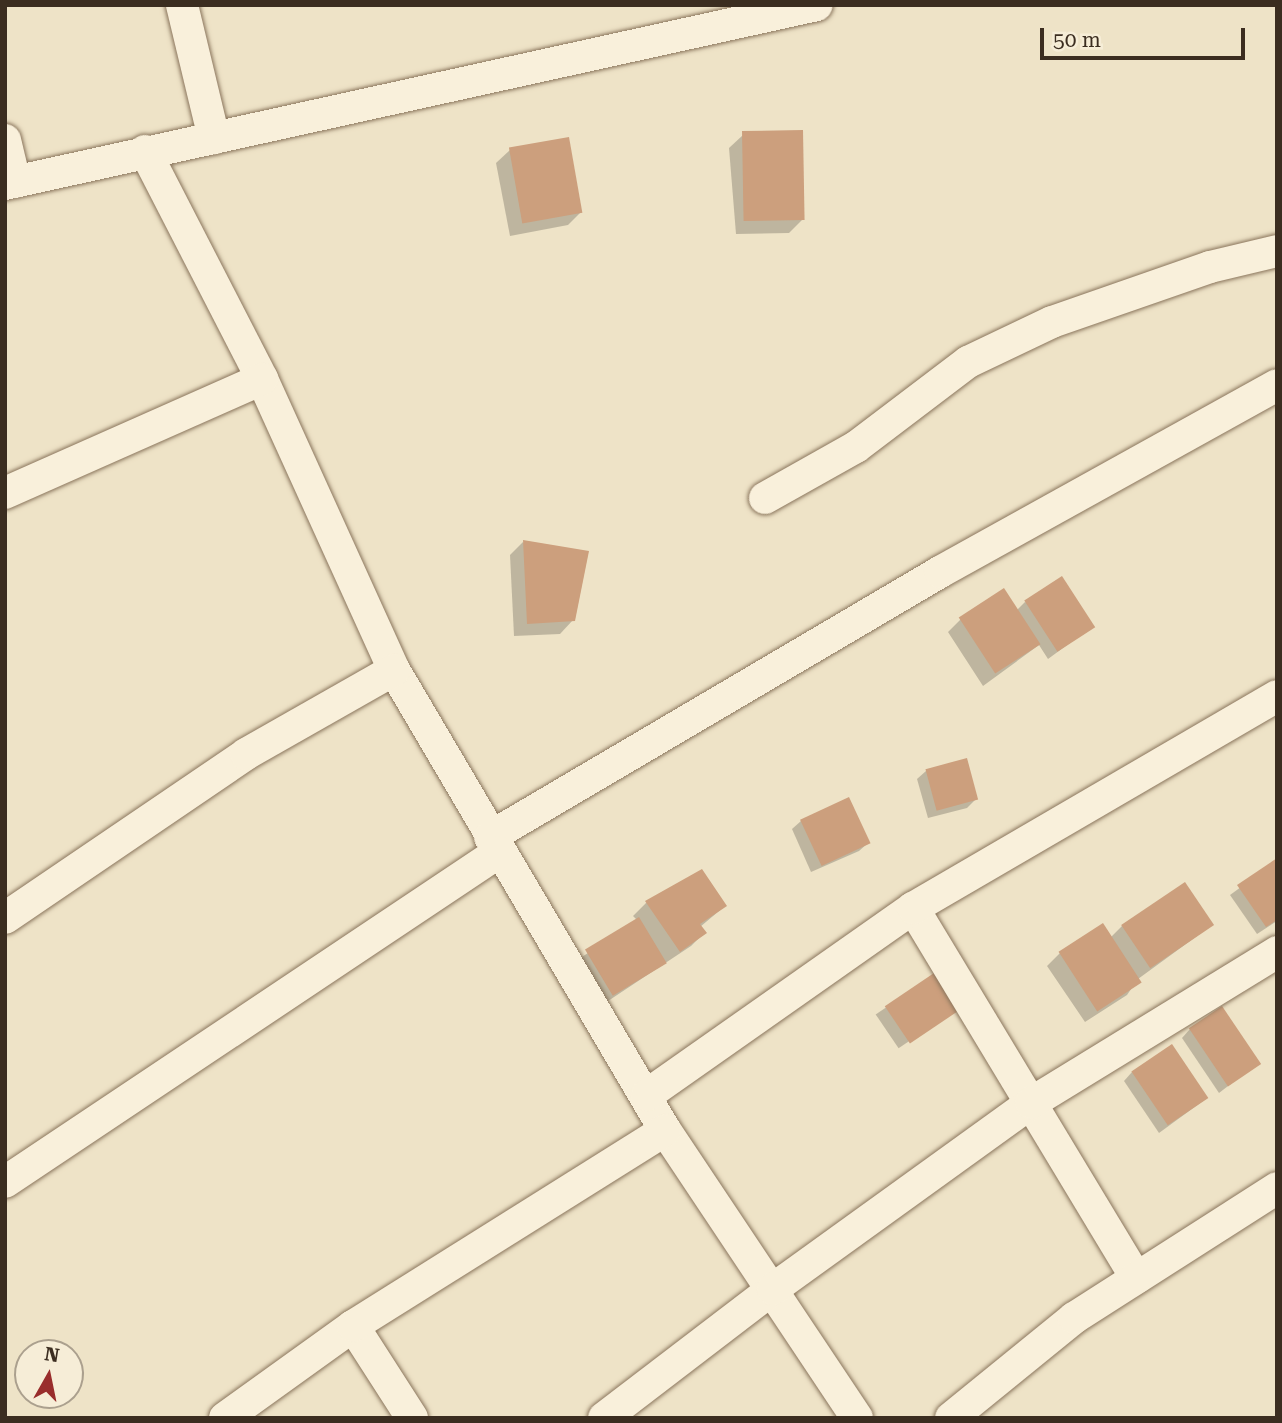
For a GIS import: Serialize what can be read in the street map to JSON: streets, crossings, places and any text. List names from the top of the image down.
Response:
{
  "scale_bar": "50 m",
  "north": "top"
}
